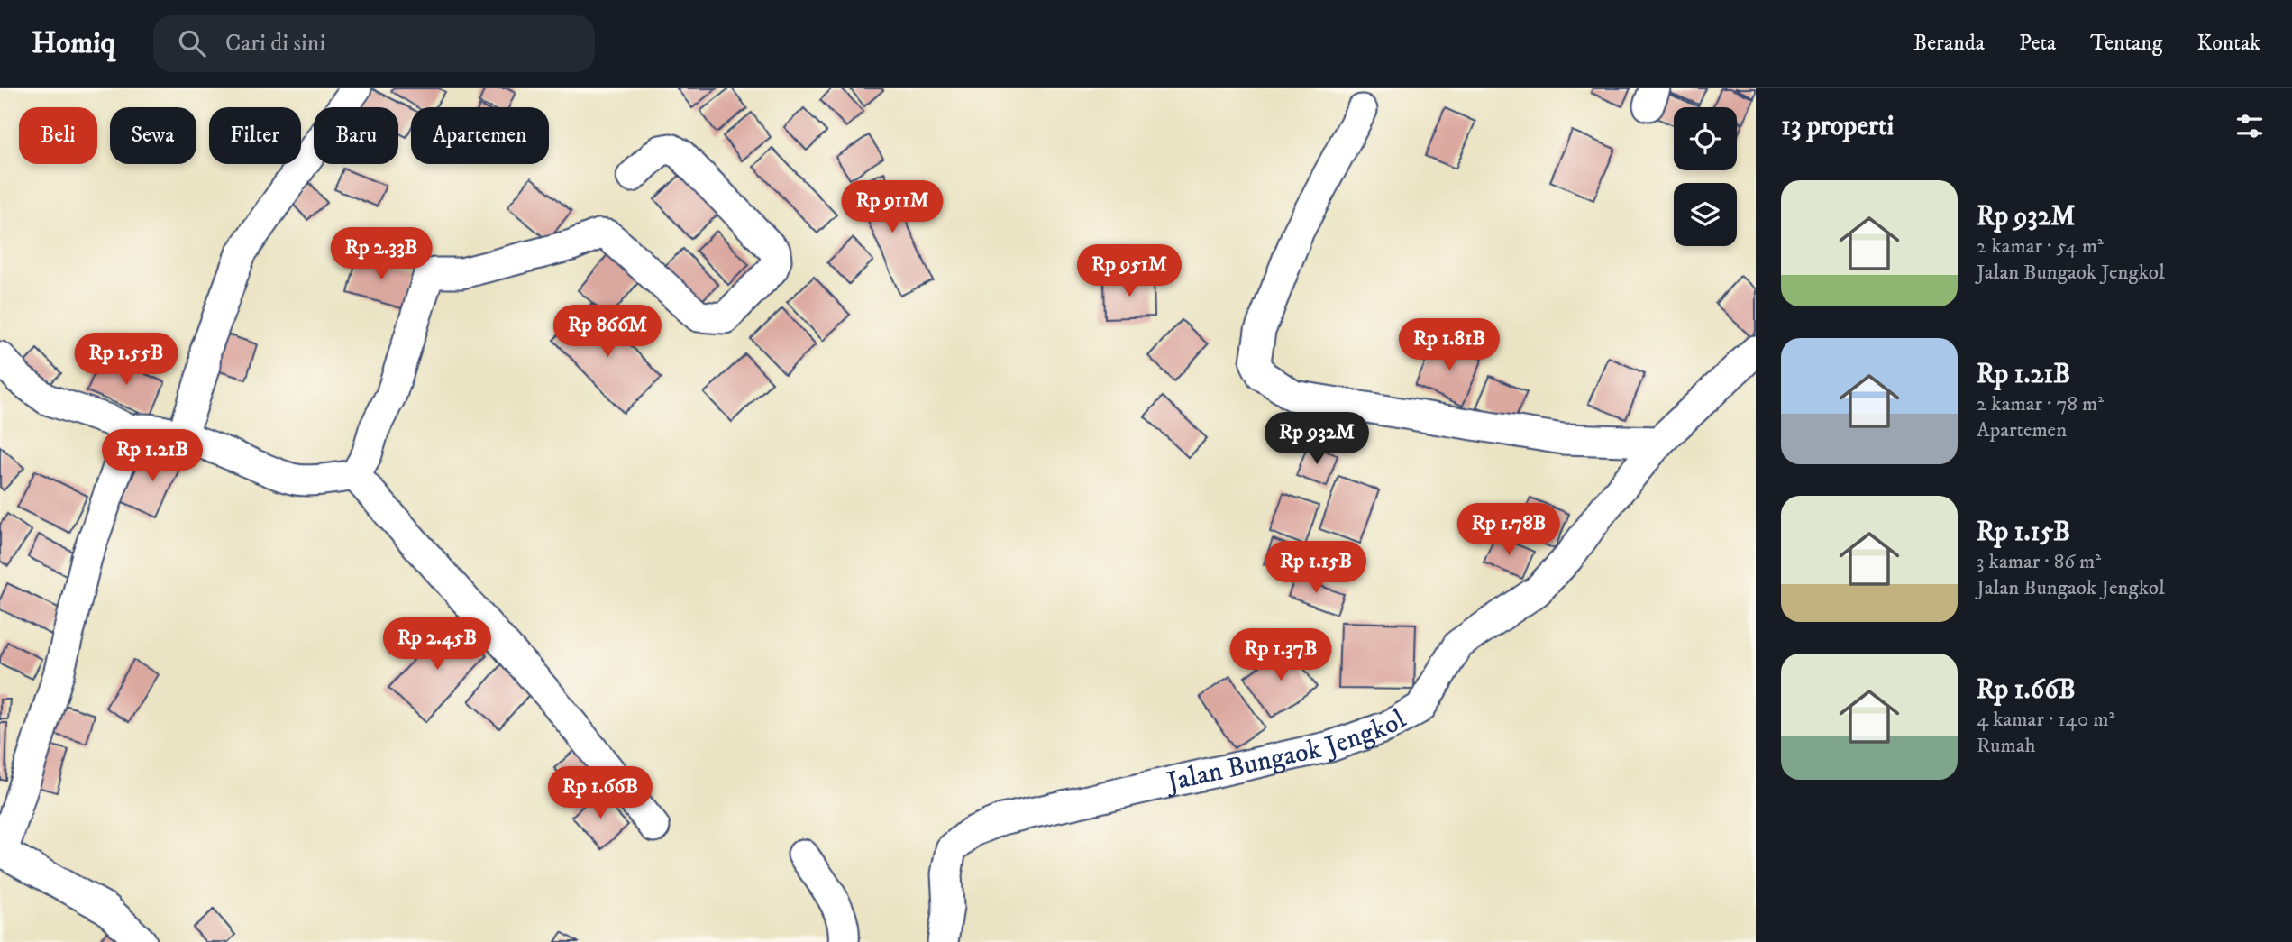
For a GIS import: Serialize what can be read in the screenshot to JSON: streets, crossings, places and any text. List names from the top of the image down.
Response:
{
  "streets": {
    "street": ["Jalan Bungaok Jengkol"]
  },
  "page": {
    "header": "Homiq",
    "search": "Cari di sini",
    "nav": [
      "Beranda",
      "Peta",
      "Tentang",
      "Kontak"
    ],
    "heading": "13 properti",
    "chip": [
      "Beli",
      "Sewa",
      "Filter",
      "Baru",
      "Apartemen"
    ],
    "list": [
      {
        "name": "Rp 932M",
        "note": "2 kamar · 54 m² · Jalan Bungaok Jengkol"
      },
      {
        "name": "Rp 1.21B",
        "note": "2 kamar · 78 m² · Apartemen"
      },
      {
        "name": "Rp 1.15B",
        "note": "3 kamar · 86 m² · Jalan Bungaok Jengkol"
      },
      {
        "name": "Rp 1.66B",
        "note": "4 kamar · 140 m² · Rumah"
      }
    ],
    "price": [
      "Rp 911M",
      "Rp 2.33B",
      "Rp 951M",
      "Rp 866M",
      "Rp 1.81B",
      "Rp 1.55B",
      "Rp 932M",
      "Rp 1.21B",
      "Rp 1.78B",
      "Rp 1.15B",
      "Rp 2.45B",
      "Rp 1.37B",
      "Rp 1.66B"
    ]
  }
}
